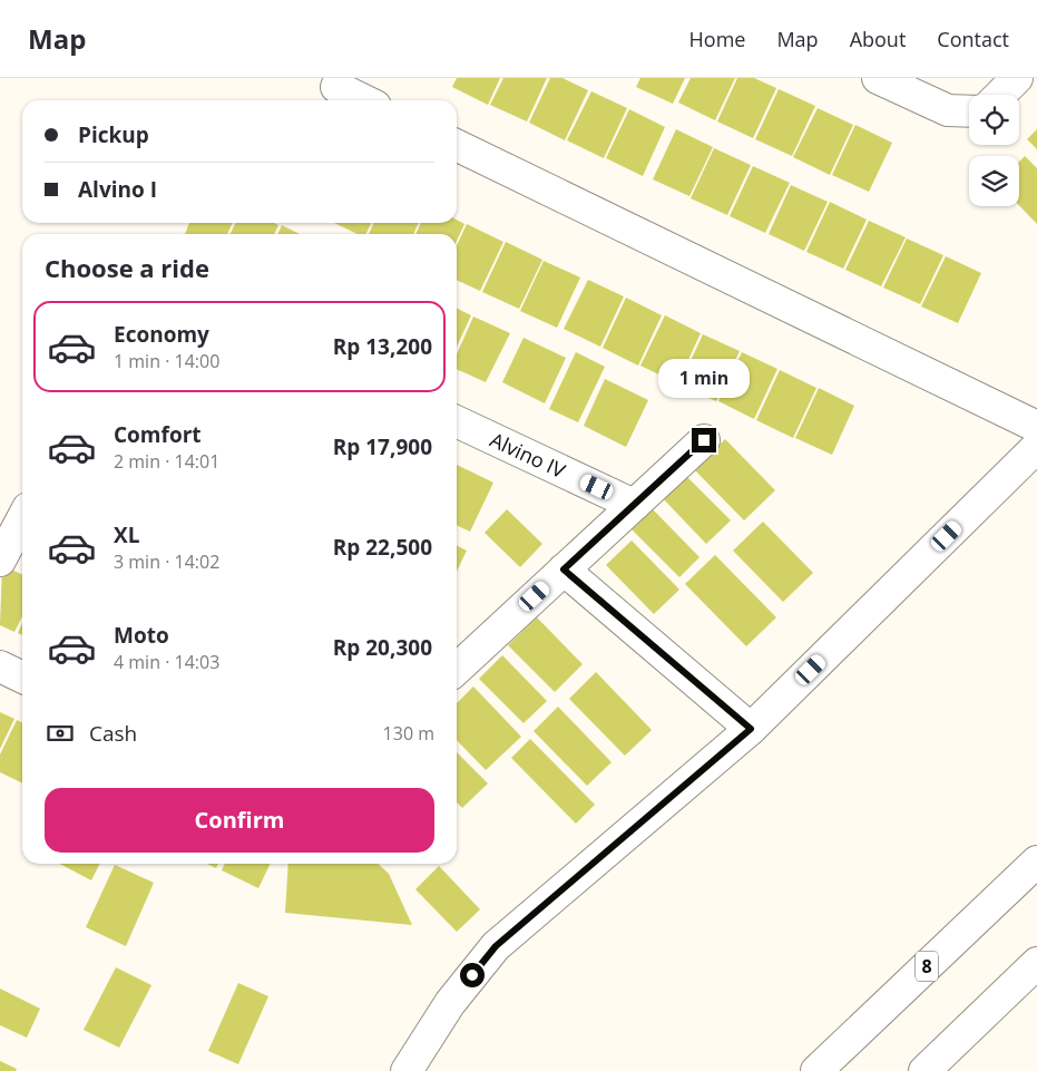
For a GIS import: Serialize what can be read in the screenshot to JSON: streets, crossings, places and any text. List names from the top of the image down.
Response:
{
  "streets": {
    "main road": ["Alvino IV", "8"]
  },
  "page": {
    "header": "Map",
    "nav": [
      "Home",
      "Map",
      "About",
      "Contact"
    ],
    "banner": ["Pickup", "Alvino I"],
    "heading": "Choose a ride",
    "list": [
      {
        "name": "Economy",
        "note": "1 min · 14:00",
        "value": "Rp 13,200"
      },
      {
        "name": "Comfort",
        "note": "2 min · 14:01",
        "value": "Rp 17,900"
      },
      {
        "name": "XL",
        "note": "3 min · 14:02",
        "value": "Rp 22,500"
      },
      {
        "name": "Moto",
        "note": "4 min · 14:03",
        "value": "Rp 20,300"
      }
    ],
    "bubble": "1 min",
    "pay": ["Cash", "130 m"],
    "buttons": "Confirm"
  }
}
